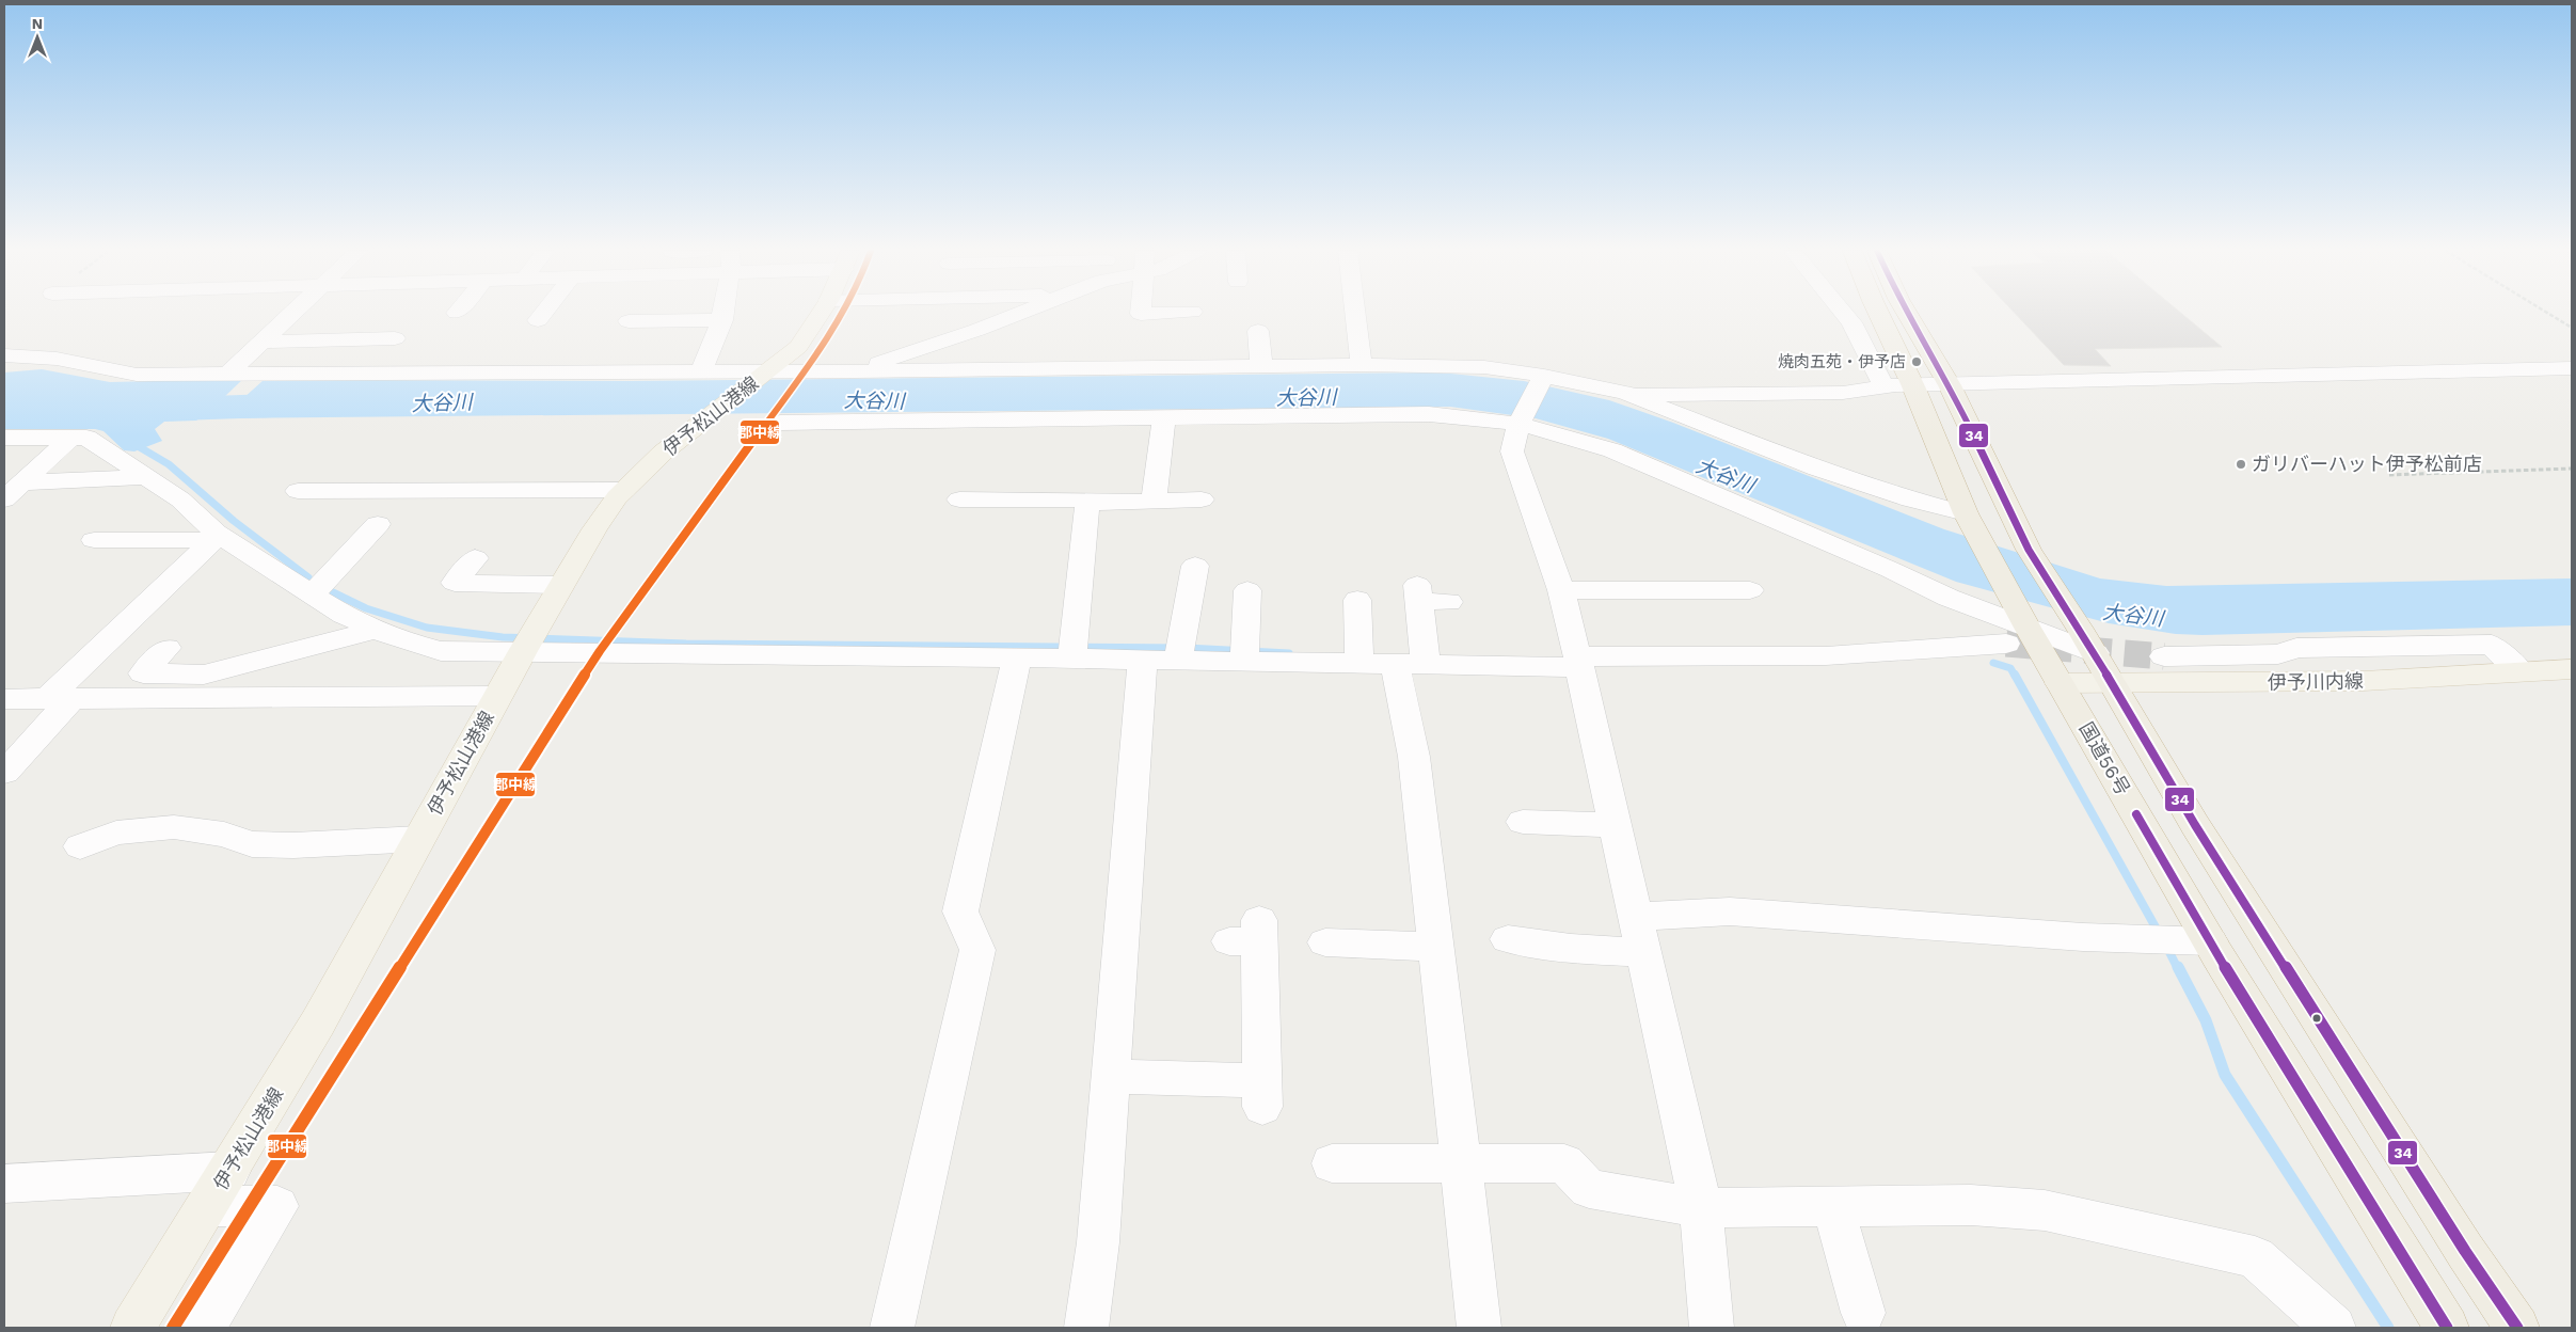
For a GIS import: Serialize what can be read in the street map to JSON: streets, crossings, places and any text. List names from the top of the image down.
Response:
{
  "streets": {
    "highway": ["国道56号"],
    "main road": ["伊予松山港線", "伊予川内線"]
  },
  "crossings": [
    ["伊予川内線", "国道56号"]
  ],
  "water": ["大谷川"],
  "places": ["焼肉五苑・伊予店", "ガリバーハット伊予松前店"],
  "lines": ["transit line 郡中線", "transit line 34"],
  "north": "top"
}
